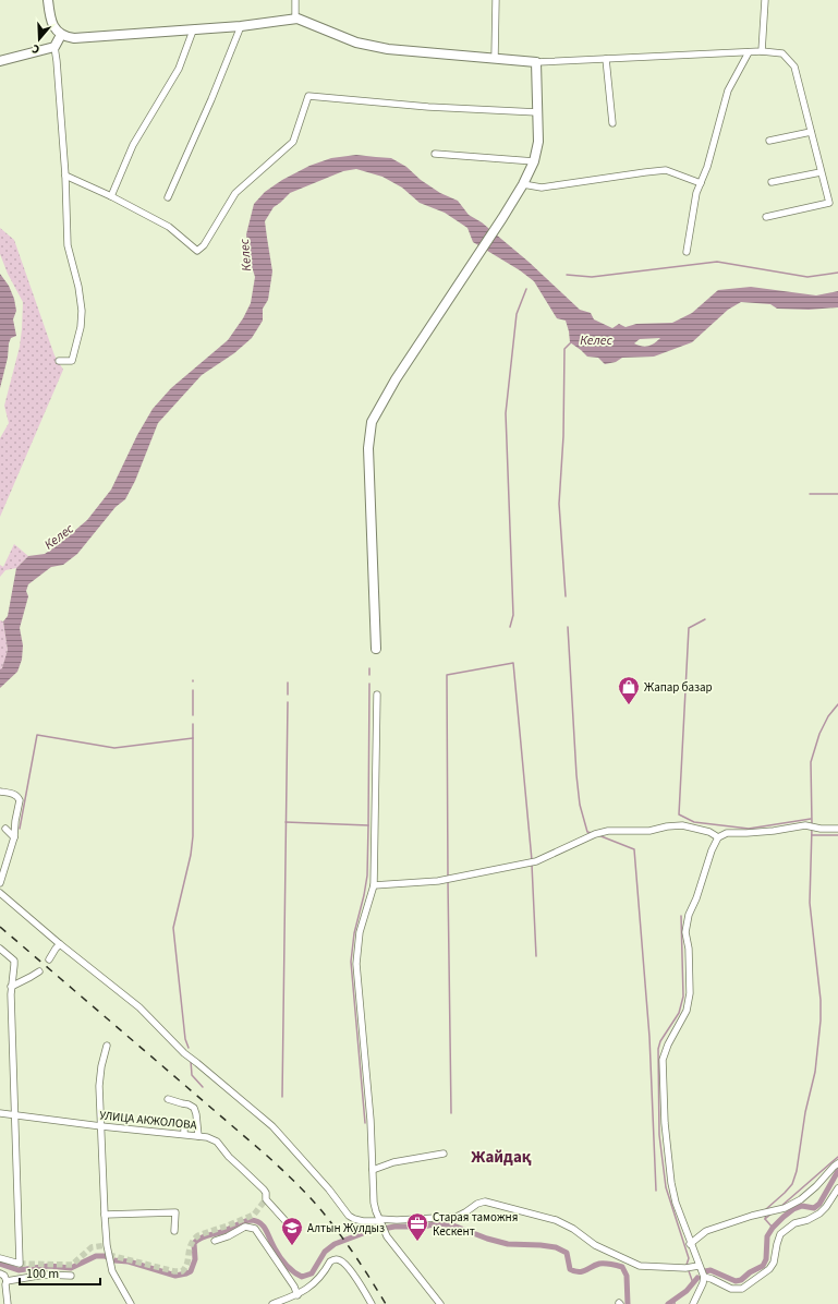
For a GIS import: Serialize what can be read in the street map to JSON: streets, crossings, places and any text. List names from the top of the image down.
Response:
{
  "streets": {
    "street": ["УЛИЦА АКЖОЛОВА"]
  },
  "districts": ["Жайдақ"],
  "water": ["Келес"],
  "places": {
    "shop": ["Жапар базар"],
    "office": ["Старая таможня Кескент"],
    "school or university": ["Алтын Жулдыз"]
  },
  "scale_bar": "100 m",
  "north": "bottom"
}
